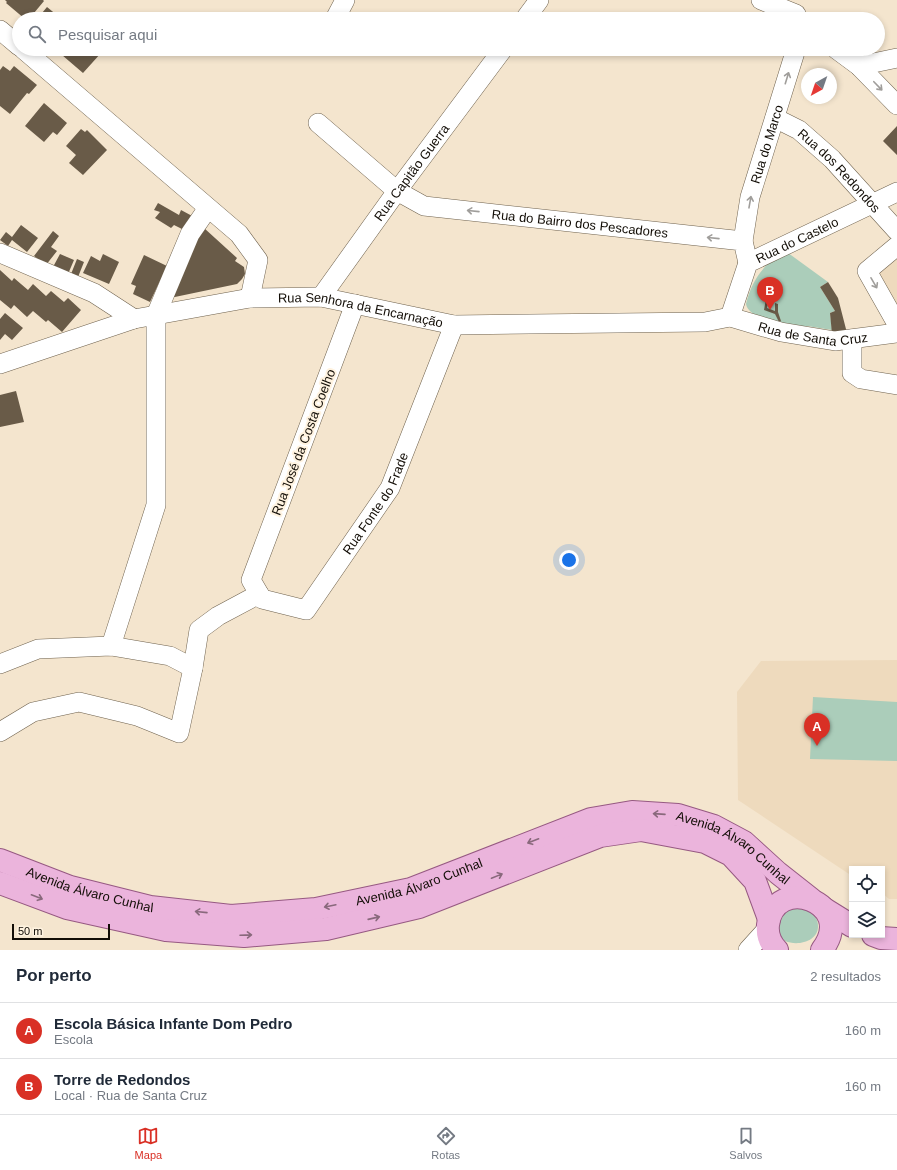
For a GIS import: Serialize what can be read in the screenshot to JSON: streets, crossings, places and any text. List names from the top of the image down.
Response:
{
  "streets": {
    "main road": ["Avenida Álvaro Cunhal"],
    "street": [
      "Rua do Marco",
      "Rua dos Redondos",
      "Rua Capitão Guerra",
      "Rua do Bairro dos Pescadores",
      "Rua do Castelo",
      "Rua Senhora da Encarnação",
      "Rua de Santa Cruz",
      "Rua José da Costa Coelho",
      "Rua Fonte do Frade"
    ]
  },
  "crossings": [
    ["Rua do Marco", "Rua dos Redondos"],
    ["Rua do Marco", "Rua do Bairro dos Pescadores"],
    ["Rua dos Redondos", "Rua do Castelo"],
    ["Rua Capitão Guerra", "Rua do Bairro dos Pescadores"],
    ["Rua Capitão Guerra", "Rua Senhora da Encarnação"],
    ["Rua do Castelo", "Rua Senhora da Encarnação"],
    ["Rua do Castelo", "Rua de Santa Cruz"],
    ["Rua Senhora da Encarnação", "Rua de Santa Cruz"],
    ["Rua Senhora da Encarnação", "Rua José da Costa Coelho"],
    ["Rua Senhora da Encarnação", "Rua Fonte do Frade"],
    ["Rua José da Costa Coelho", "Rua Fonte do Frade"]
  ],
  "one_way": ["Rua do Marco", "Rua do Bairro dos Pescadores"],
  "scale_bar": "50 m",
  "north": "bottom left",
  "page": {
    "search": "Pesquisar aqui",
    "pins": ["B", "A"],
    "scale": "50 m",
    "heading": ["Por perto", "2 resultados"],
    "list": [
      {
        "mark": "A",
        "name": "Escola Básica Infante Dom Pedro",
        "note": "Escola",
        "value": "160 m"
      },
      {
        "mark": "B",
        "name": "Torre de Redondos",
        "note": "Local · Rua de Santa Cruz",
        "value": "160 m"
      }
    ],
    "nav": ["Mapa", "Rotas", "Salvos"]
  }
}
